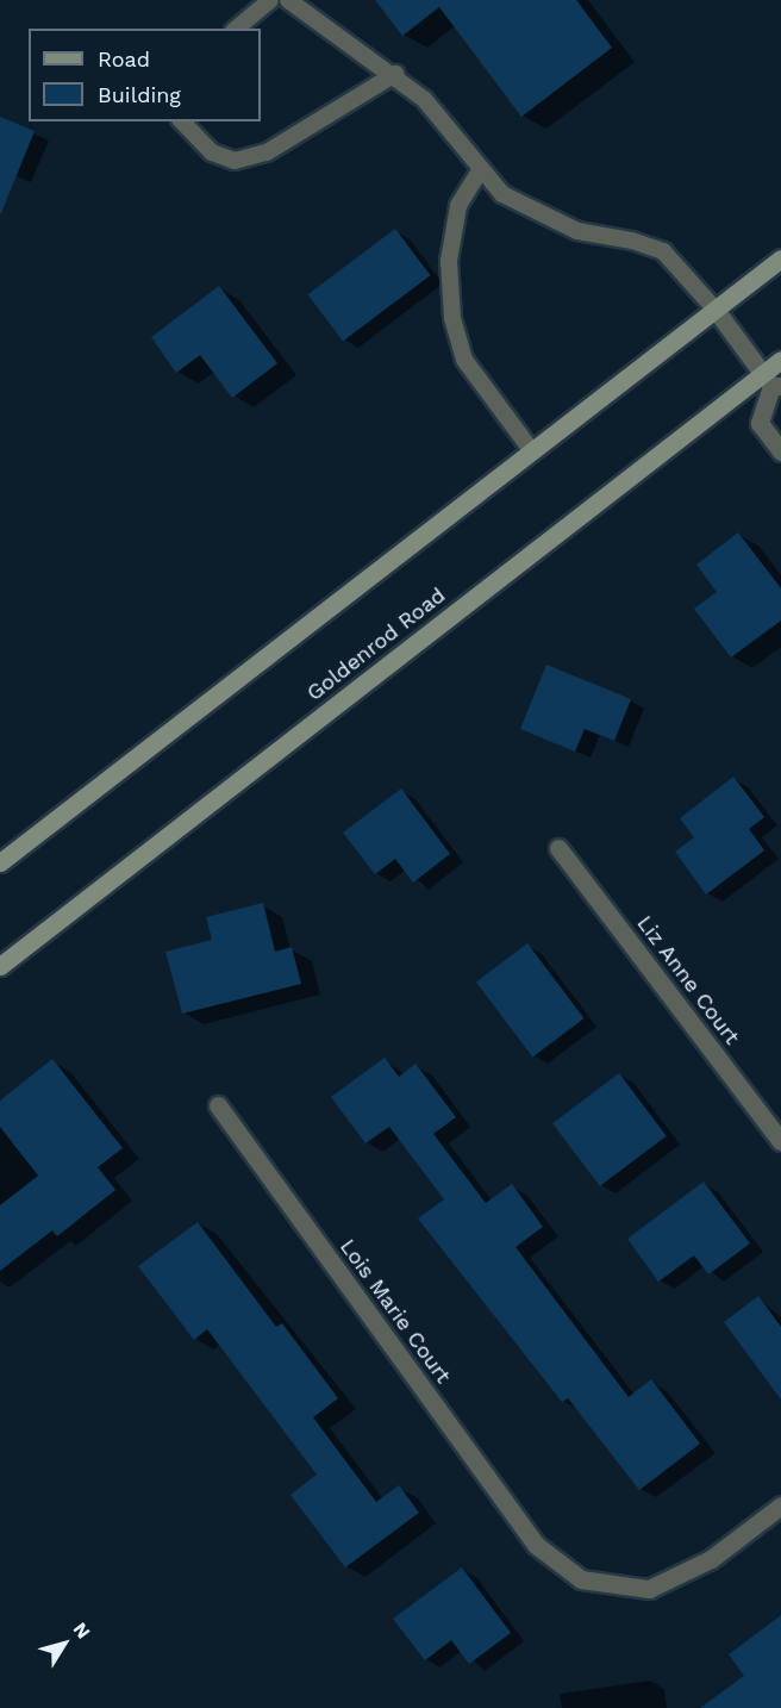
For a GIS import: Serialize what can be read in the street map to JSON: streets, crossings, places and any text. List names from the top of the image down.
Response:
{
  "streets": {
    "main road": ["Goldenrod Road"],
    "street": ["Liz Anne Court", "Lois Marie Court"]
  },
  "legend": ["Road", "Building"],
  "north": "top right"
}
